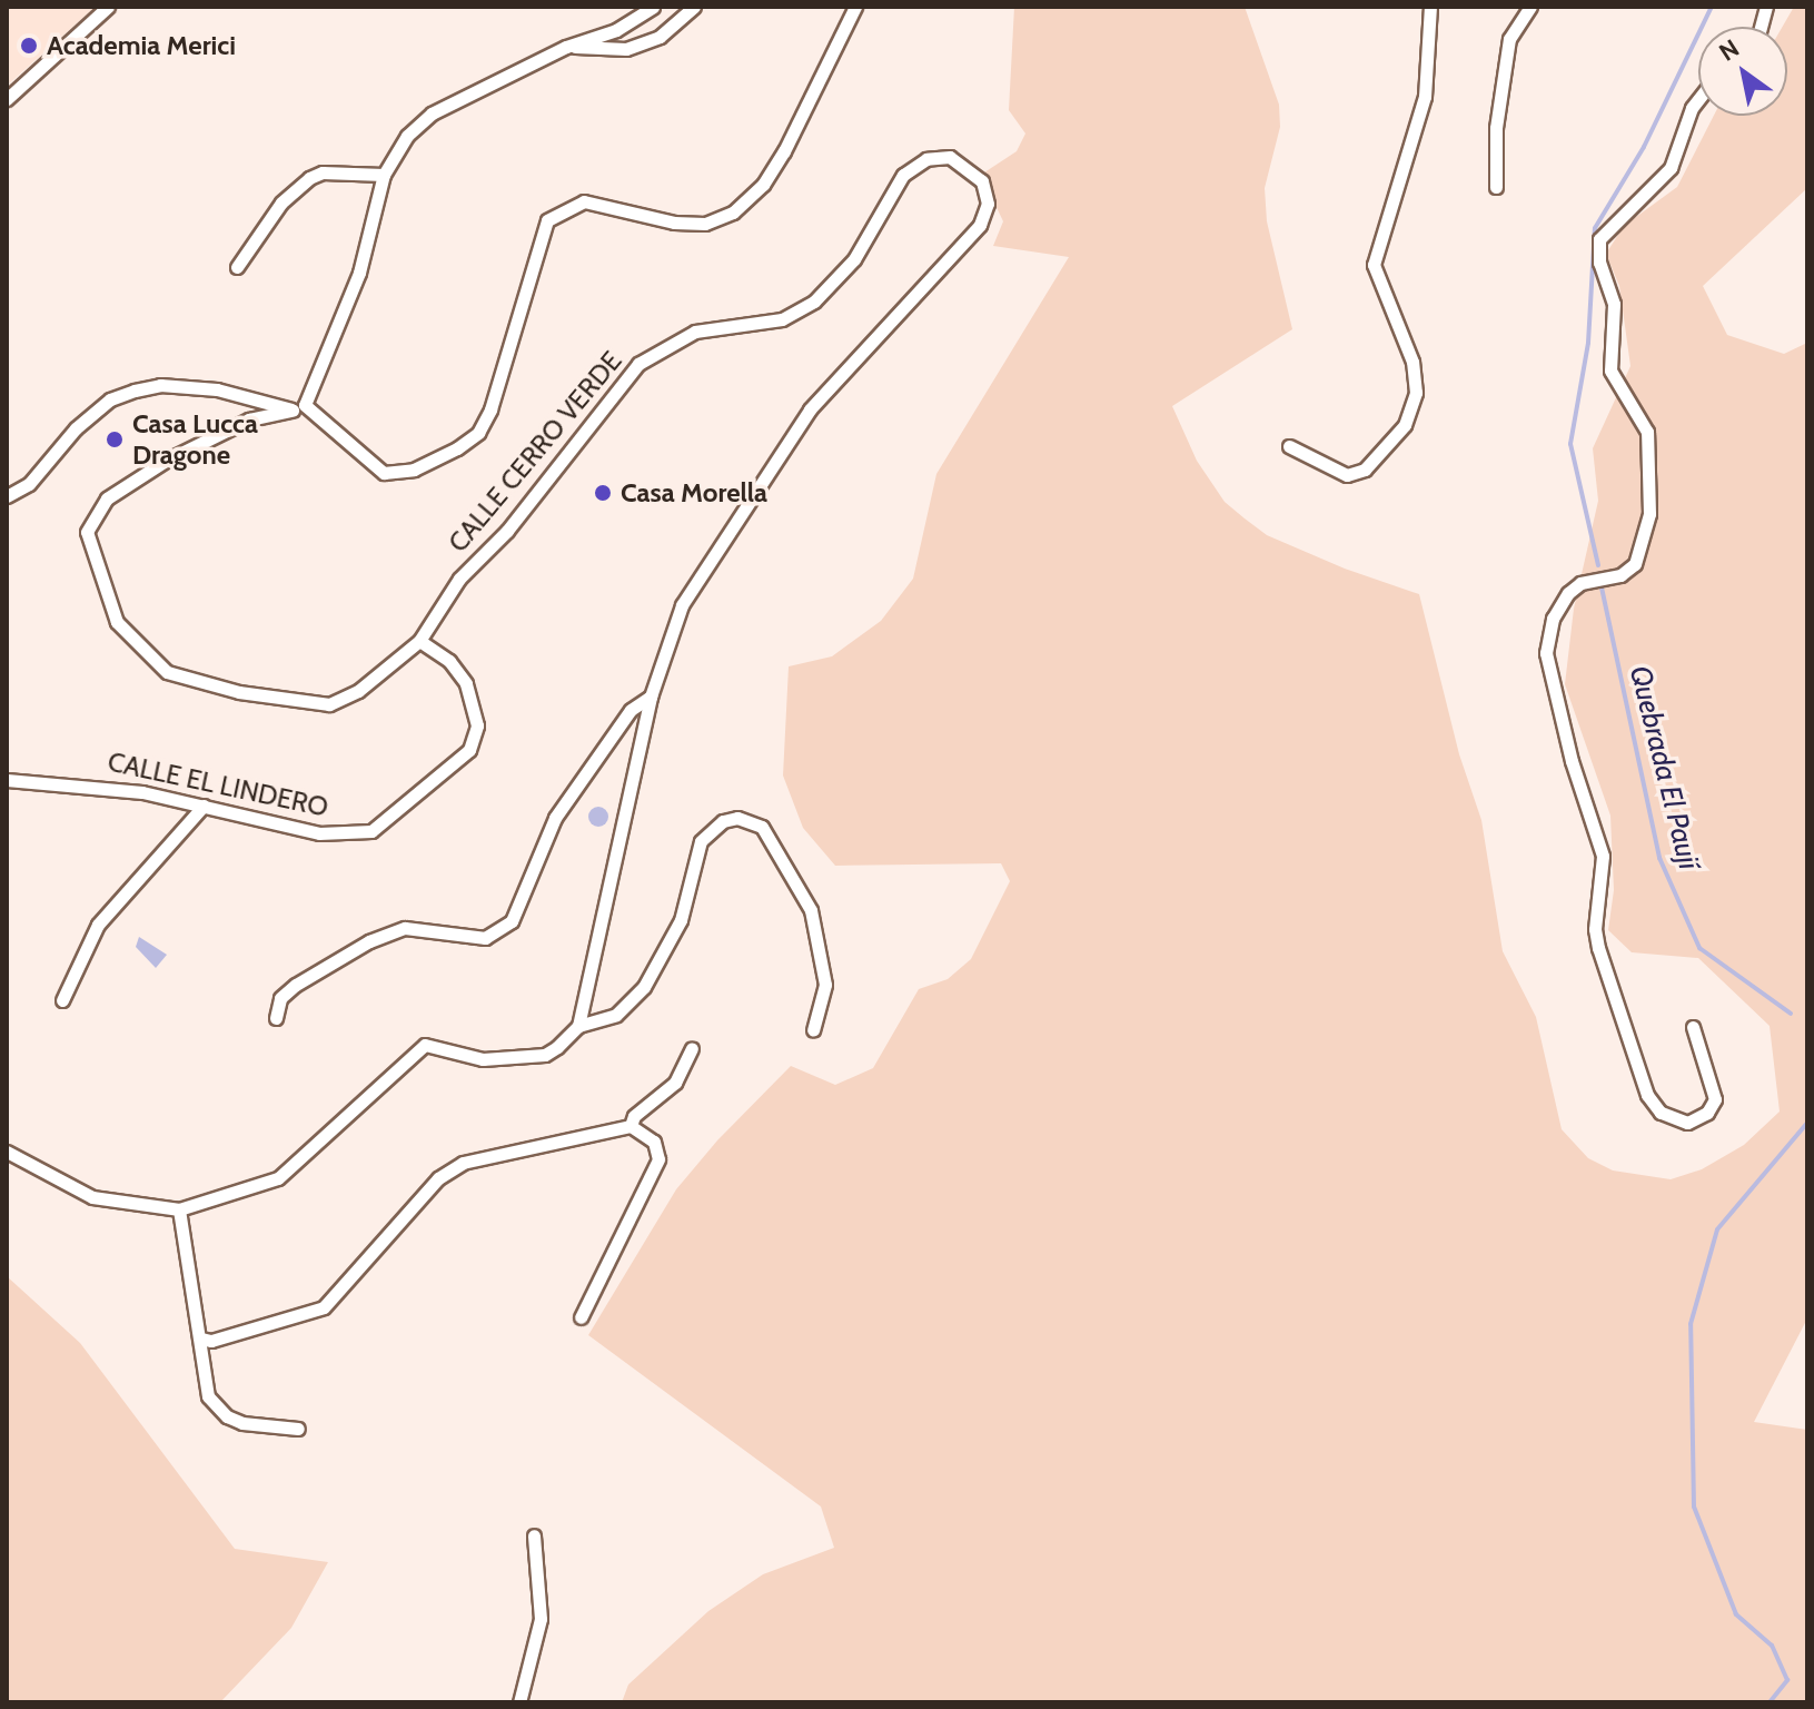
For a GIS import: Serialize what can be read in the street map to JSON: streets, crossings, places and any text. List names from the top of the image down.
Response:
{
  "streets": {
    "street": ["CALLE CERRO VERDE", "CALLE EL LINDERO"]
  },
  "crossings": [
    ["CALLE CERRO VERDE", "CALLE EL LINDERO"]
  ],
  "water": ["Quebrada El Paují"],
  "places": ["Academia Merici", "Casa Lucca Dragone", "Casa Morella"],
  "north": "top left"
}
